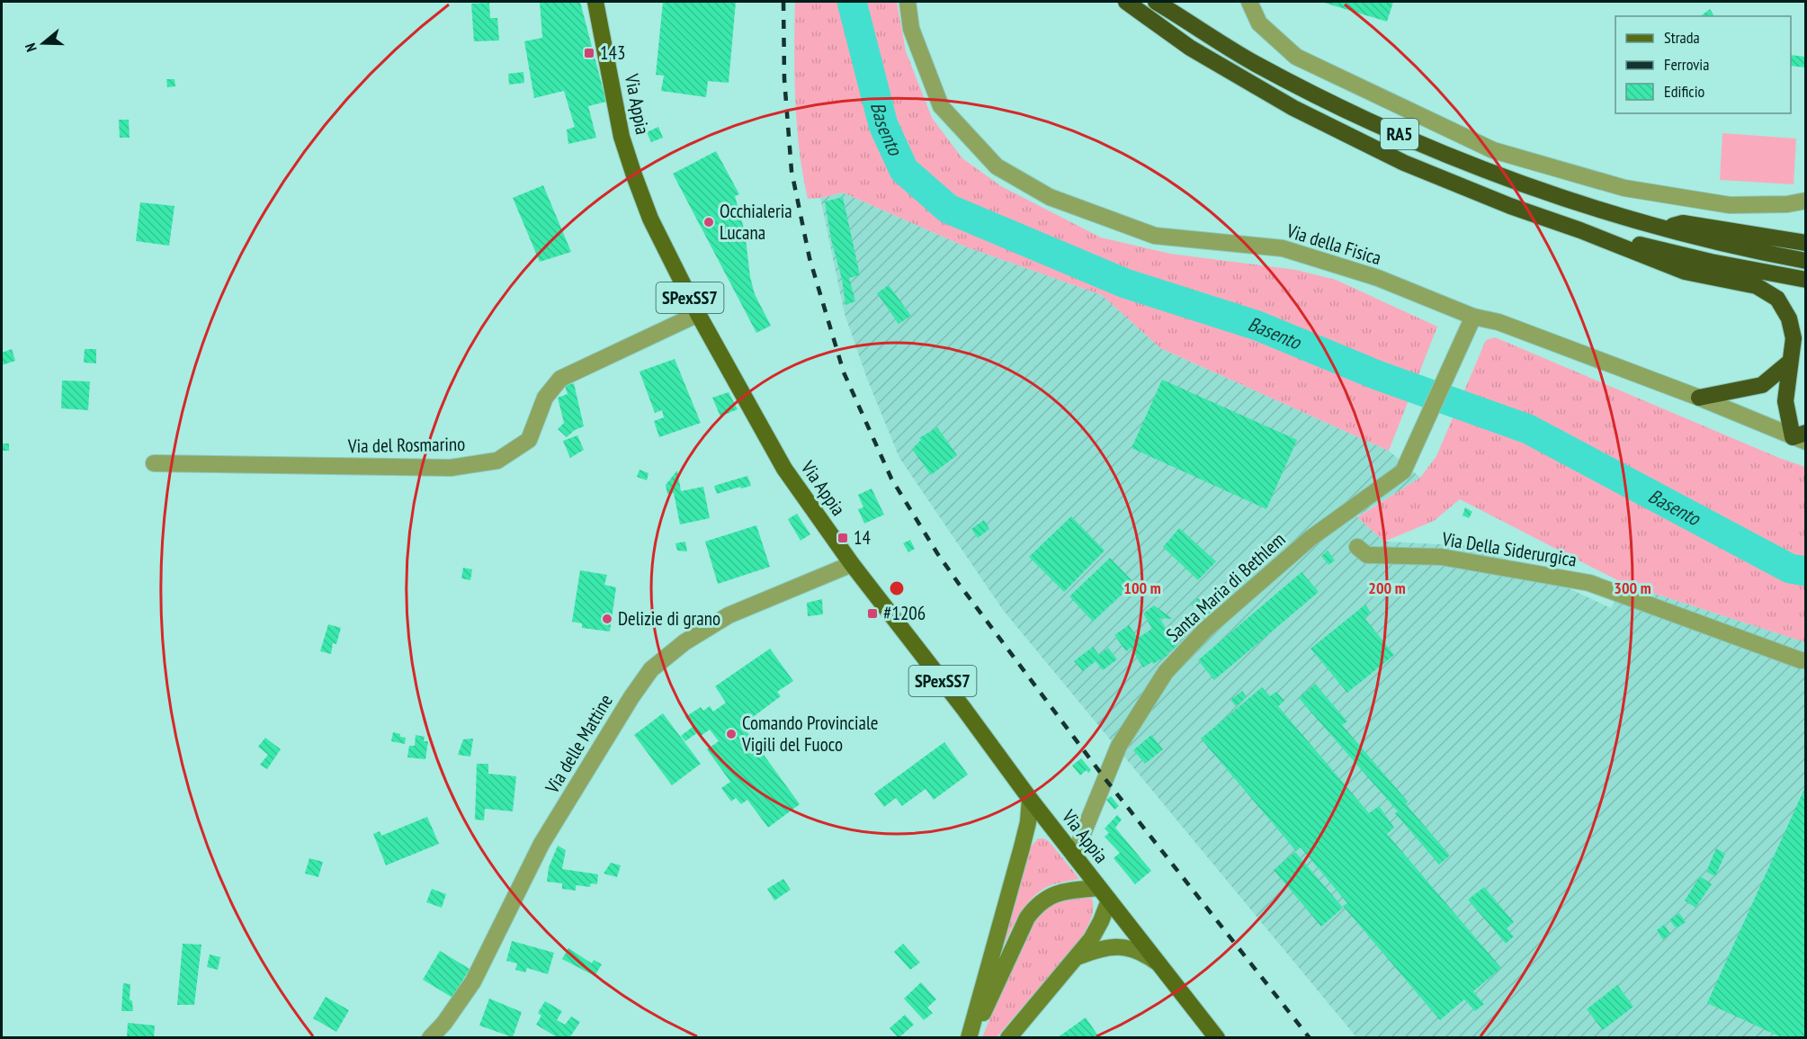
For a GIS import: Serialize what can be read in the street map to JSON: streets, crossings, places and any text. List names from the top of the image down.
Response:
{
  "streets": {
    "highway": ["RA5"],
    "main road": ["Via Appia", "SPexSS7"],
    "street": [
      "Via della Fisica",
      "Via del Rosmarino",
      "Via Della Siderurgica",
      "Santa Maria di Bethlem",
      "Via delle Mattine"
    ]
  },
  "crossings": [
    ["Via Appia", "Via del Rosmarino"],
    ["Via Appia", "Santa Maria di Bethlem"],
    ["Via Appia", "Via delle Mattine"],
    ["Via della Fisica", "Santa Maria di Bethlem"]
  ],
  "water": ["Basento"],
  "places": {
    "transit": ["143", "14", "#1206"],
    "other": ["Occhialeria Lucana", "Delizie di grano", "Comando Provinciale Vigili del Fuoco"]
  },
  "legend": ["Strada", "Ferrovia", "Edificio"],
  "north": "left",
  "rings": ["100 m", "200 m", "300 m"]
}
